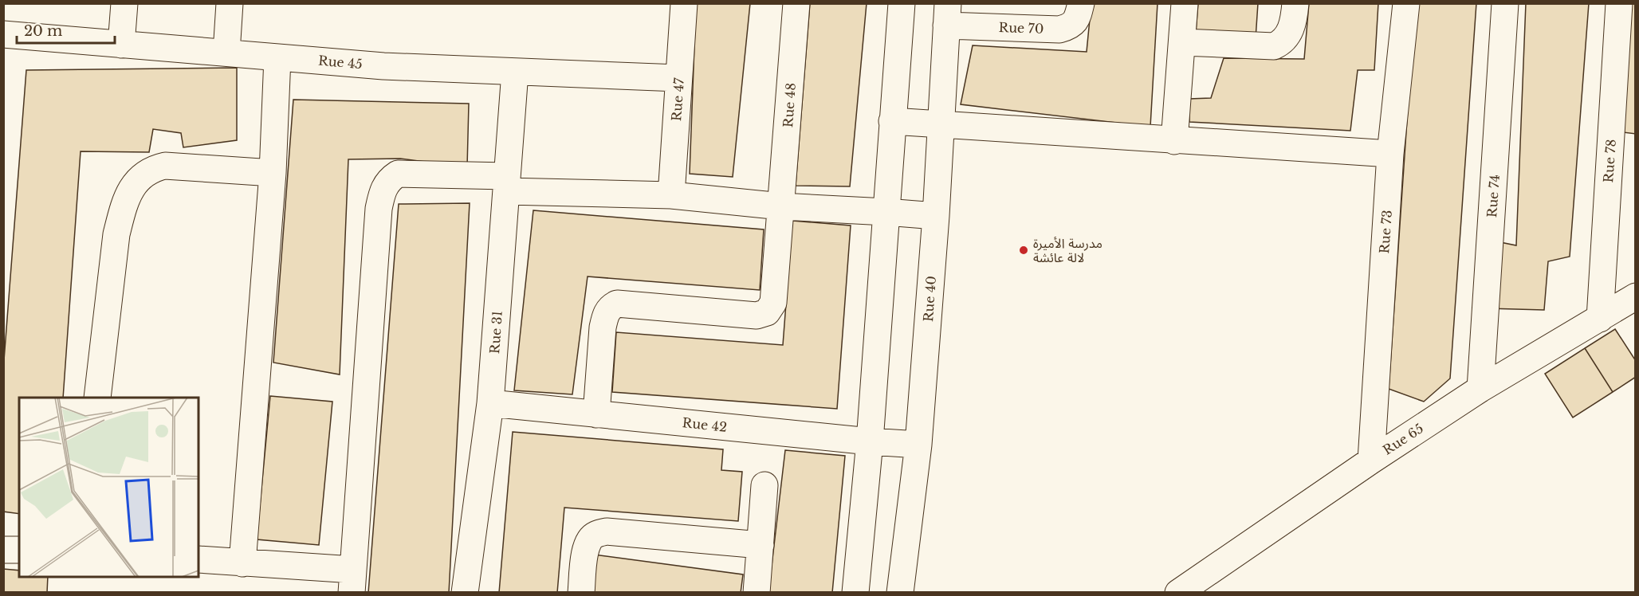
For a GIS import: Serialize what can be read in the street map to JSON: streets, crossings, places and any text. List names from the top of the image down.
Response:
{
  "streets": {
    "street": [
      "Rue 70",
      "Rue 45",
      "Rue 47",
      "Rue 48",
      "Rue 78",
      "Rue 74",
      "Rue 73",
      "Rue 40",
      "Rue 31",
      "Rue 42",
      "Rue 65"
    ]
  },
  "crossings": [
    ["Rue 70", "Rue 40"],
    ["Rue 45", "Rue 47"],
    ["Rue 45", "Rue 31"],
    ["Rue 48", "Rue 42"],
    ["Rue 78", "Rue 65"],
    ["Rue 74", "Rue 65"],
    ["Rue 73", "Rue 65"],
    ["Rue 40", "Rue 42"],
    ["Rue 31", "Rue 42"]
  ],
  "places": ["مدرسة الأميرة لالة عائشة"],
  "scale_bar": "20 m"
}
